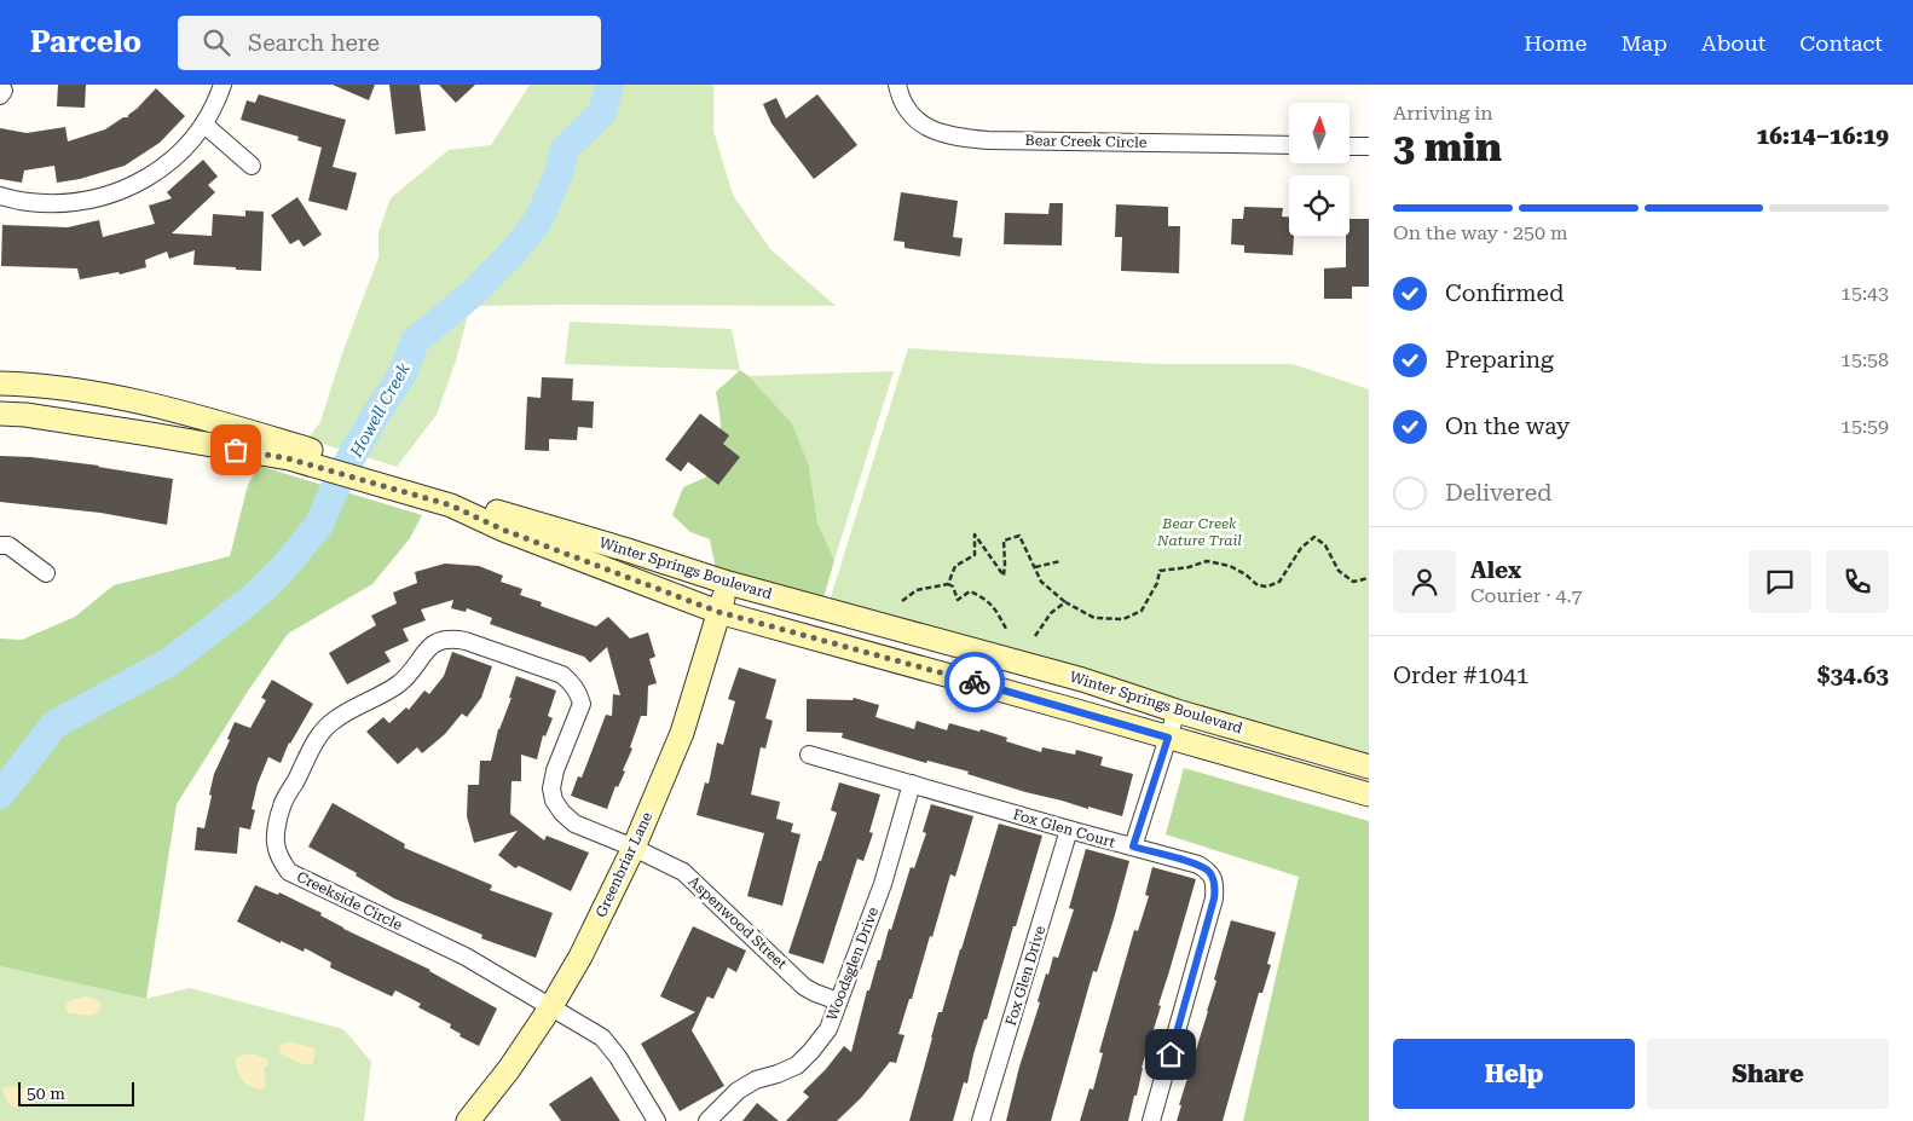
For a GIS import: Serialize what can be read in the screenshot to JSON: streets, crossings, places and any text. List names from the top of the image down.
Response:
{
  "streets": {
    "street": [
      "Bear Creek Circle",
      "Winter Springs Boulevard",
      "Fox Glen Court",
      "Greenbriar Lane",
      "Creekside Circle",
      "Aspenwood Street",
      "Woodsglen Drive",
      "Fox Glen Drive"
    ]
  },
  "crossings": [
    ["Winter Springs Boulevard", "Greenbriar Lane"],
    ["Fox Glen Court", "Woodsglen Drive"],
    ["Fox Glen Court", "Fox Glen Drive"],
    ["Greenbriar Lane", "Creekside Circle"],
    ["Greenbriar Lane", "Aspenwood Street"],
    ["Creekside Circle", "Aspenwood Street"],
    ["Aspenwood Street", "Woodsglen Drive"]
  ],
  "water": ["Howell Creek"],
  "parks": ["Bear Creek Nature Trail"],
  "scale_bar": "50 m",
  "north": "top",
  "page": {
    "header": "Parcelo",
    "search": "Search here",
    "nav": [
      "Home",
      "Map",
      "About",
      "Contact"
    ],
    "heading": ["3 min", "Arriving in", "16:14–16:19"],
    "panel": [
      "Alex",
      "Courier · 4.7",
      "Order #1041",
      "$34.63"
    ],
    "bar": "On the way · 250 m",
    "list": [
      ["Confirmed", "15:43"],
      ["Preparing", "15:58"],
      ["On the way", "15:59"],
      "Delivered"
    ],
    "buttons": ["Help", "Share"],
    "scale": "50 m"
  }
}
